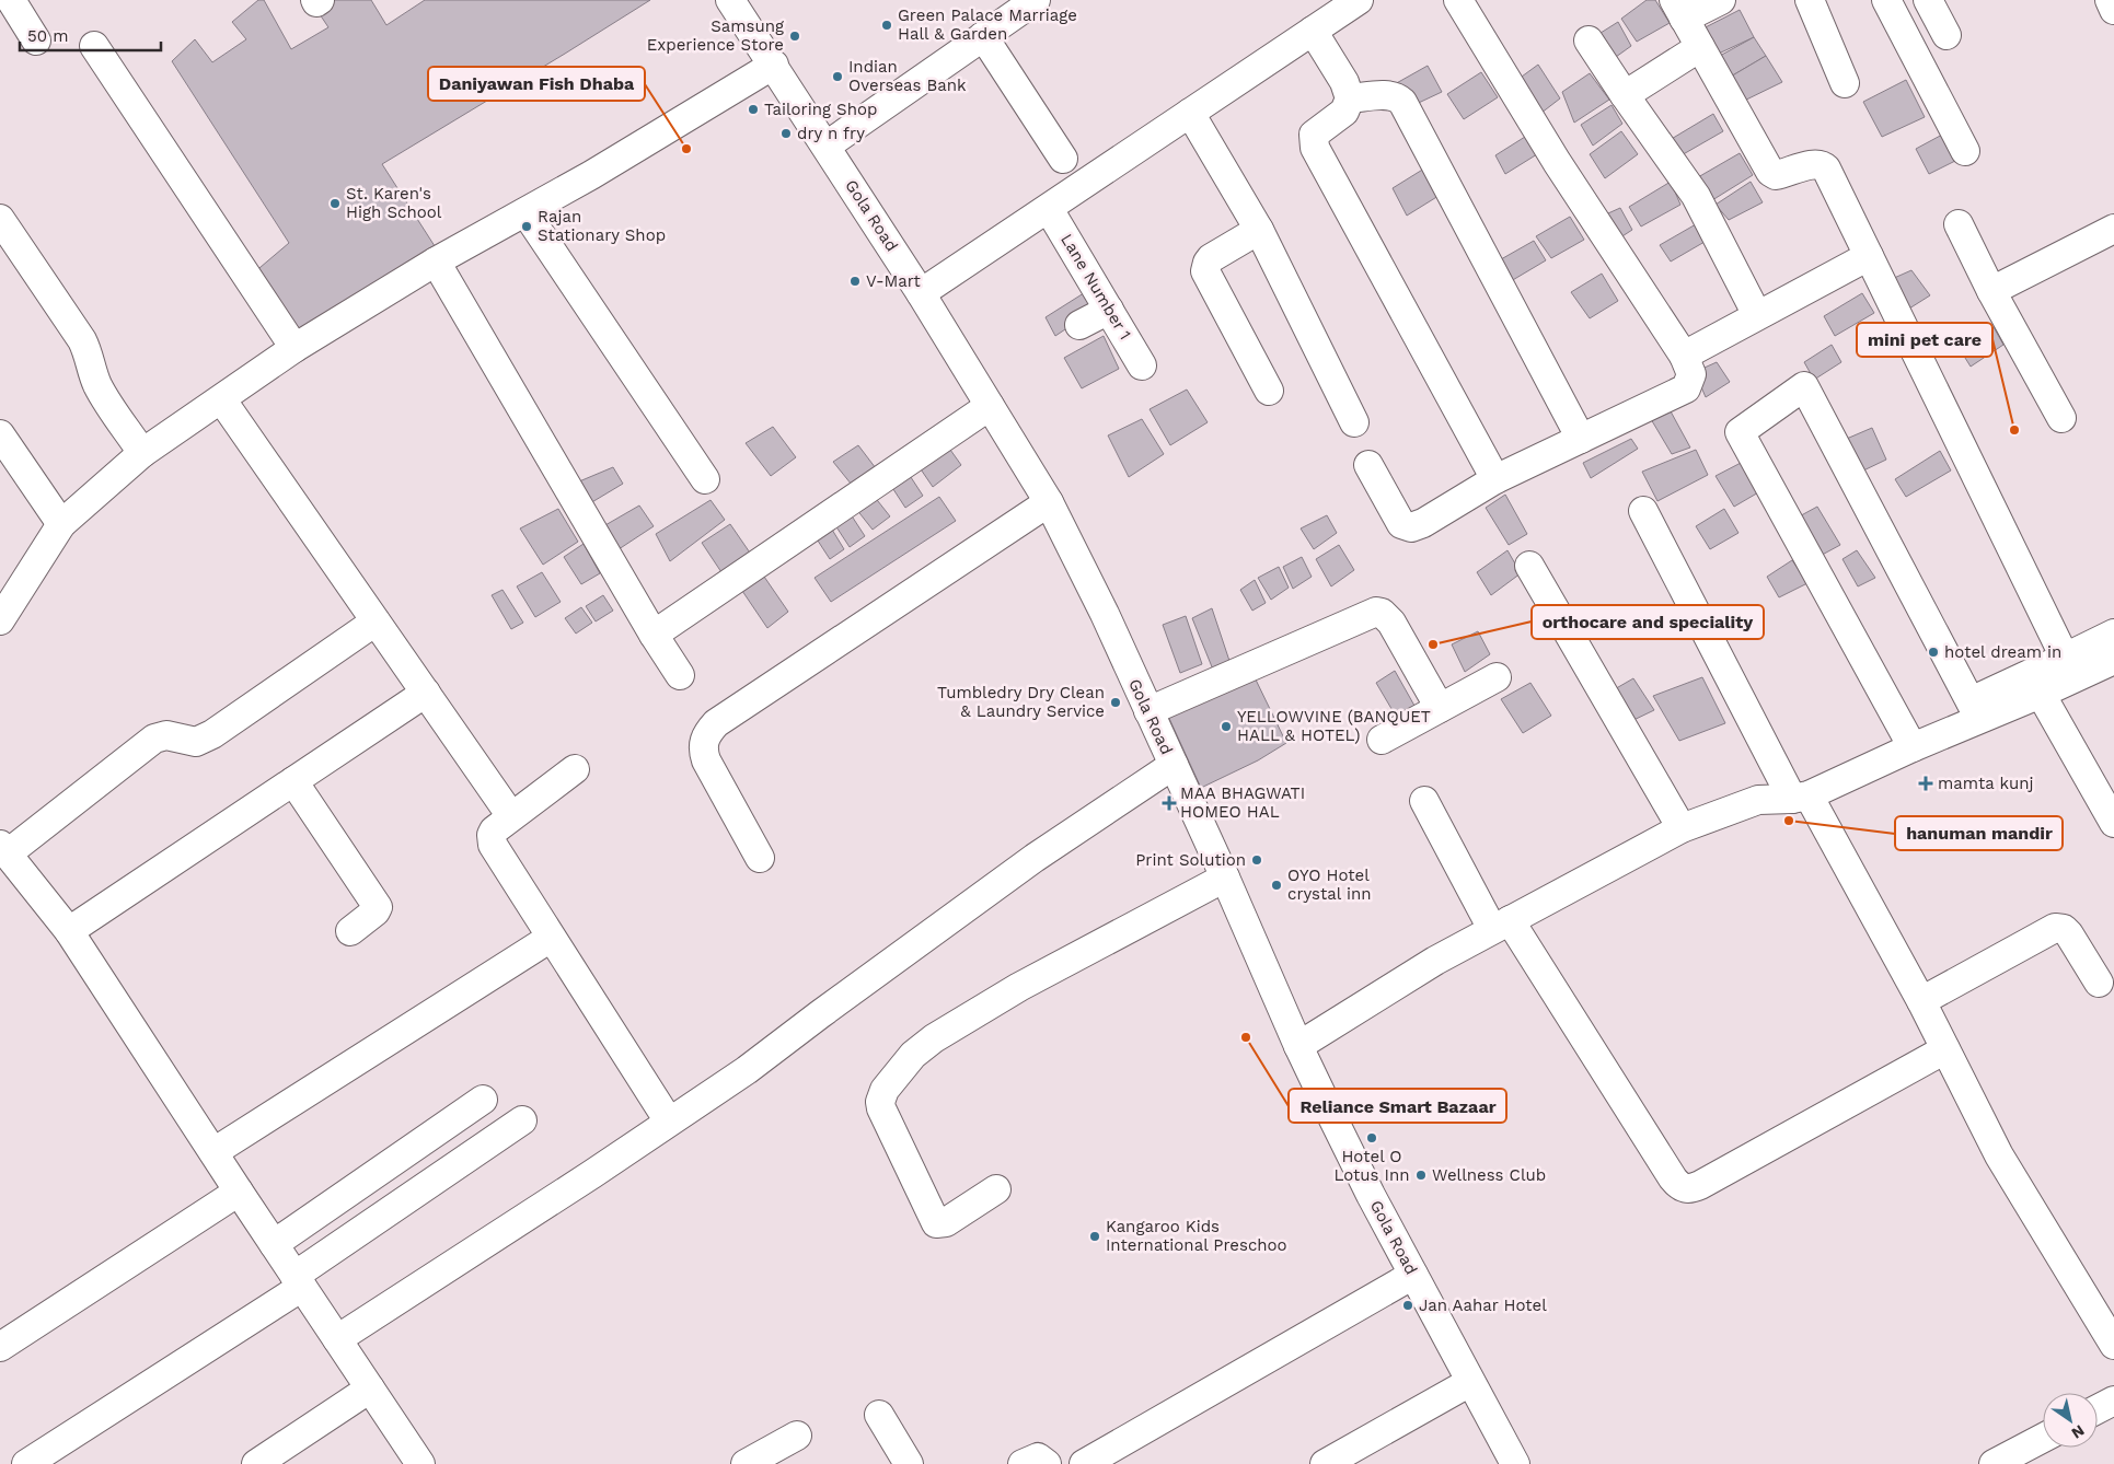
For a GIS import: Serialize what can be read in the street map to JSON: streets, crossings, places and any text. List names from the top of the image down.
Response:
{
  "streets": {
    "street": ["Gola Road", "Lane Number 1"]
  },
  "places": {
    "other": [
      "Green Palace Marriage Hall & Garden",
      "Samsung Experience Store",
      "Indian Overseas Bank",
      "Tailoring Shop",
      "dry n fry",
      "Daniyawan Fish Dhaba",
      "St. Karen's High School",
      "Rajan Stationary Shop",
      "V-Mart",
      "mini pet care",
      "orthocare and speciality",
      "hotel dream in",
      "Tumbledry Dry Clean & Laundry Service",
      "YELLOWVINE (BANQUET HALL & HOTEL)",
      "hanuman mandir",
      "Print Solution",
      "OYO Hotel crystal inn",
      "Reliance Smart Bazaar",
      "Hotel O Lotus Inn",
      "Wellness Club",
      "Kangaroo Kids International Preschoo",
      "Jan Aahar Hotel"
    ],
    "health": ["mamta kunj", "MAA BHAGWATI HOMEO HAL"]
  },
  "scale_bar": "50 m",
  "north": "bottom right"
}
